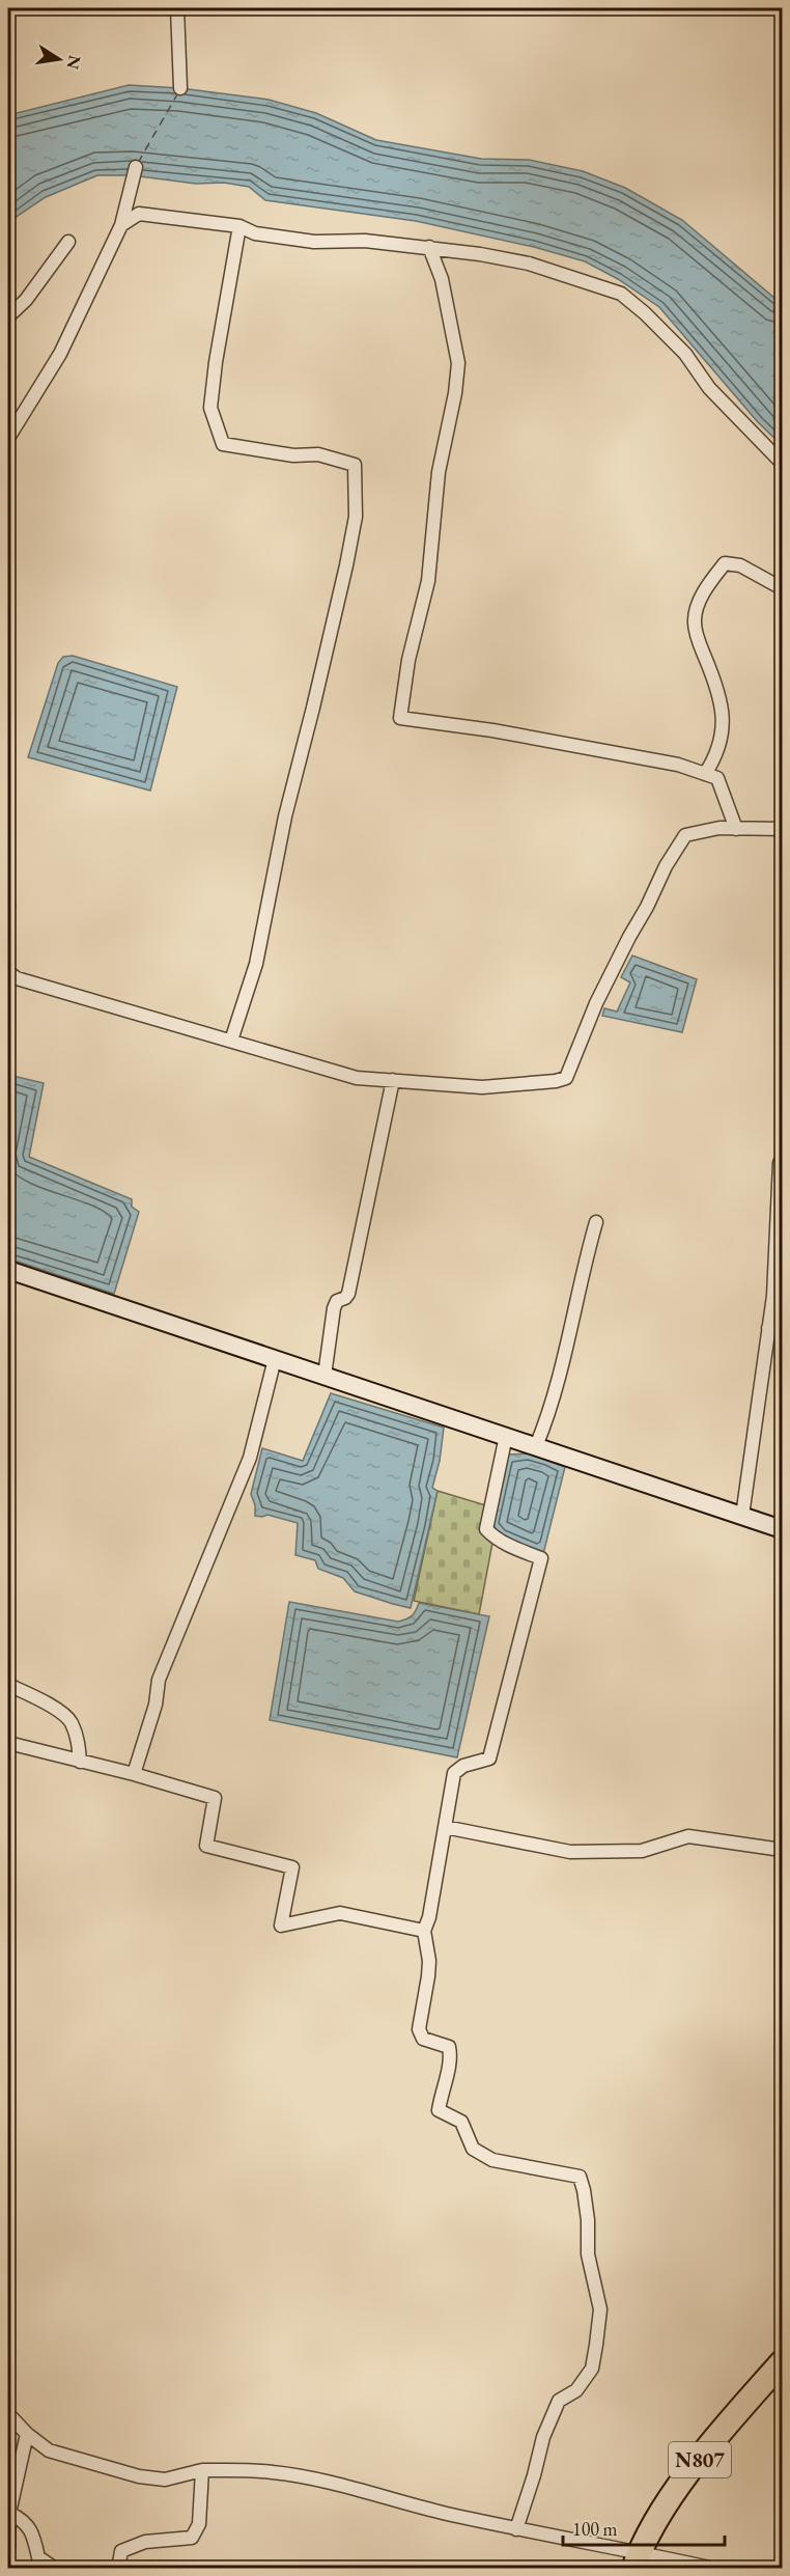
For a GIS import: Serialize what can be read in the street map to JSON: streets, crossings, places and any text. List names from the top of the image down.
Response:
{
  "streets": {
    "highway": ["N807"]
  },
  "scale_bar": "100 m",
  "north": "right"
}
